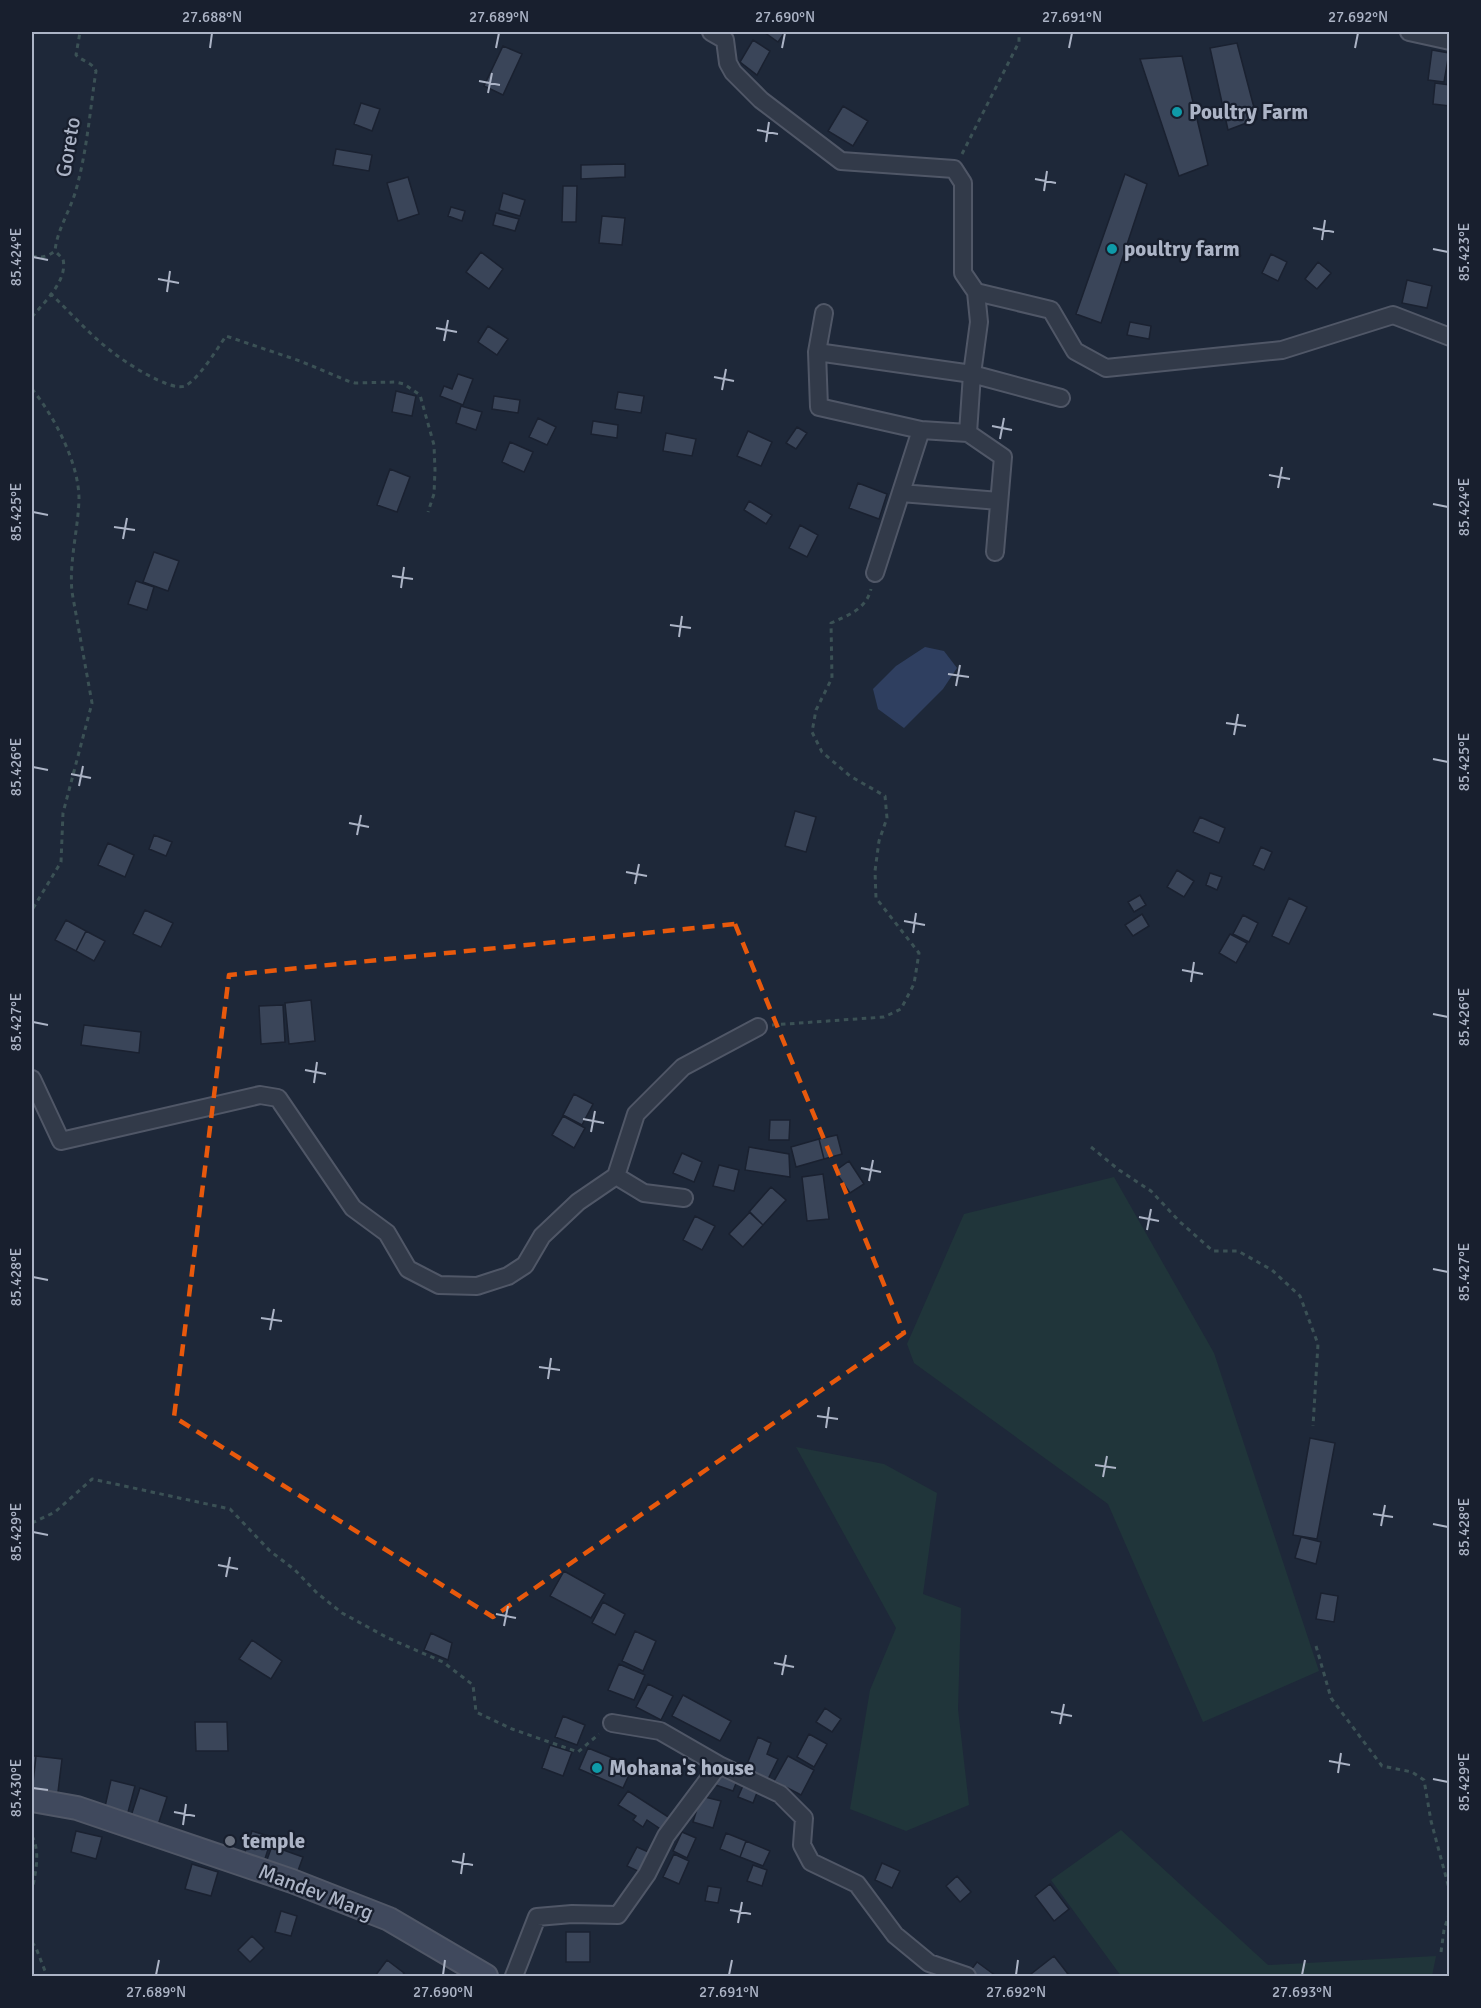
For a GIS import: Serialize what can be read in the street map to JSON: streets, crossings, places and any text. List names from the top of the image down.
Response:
{
  "streets": {
    "main road": ["Mandev Marg"],
    "path": ["Goreto"]
  },
  "places": [
    "Poultry Farm",
    "poultry farm",
    "Mohana's house",
    "temple"
  ],
  "coordinates": [
    "27.688°N",
    "27.689°N",
    "27.690°N",
    "27.691°N",
    "27.692°N",
    "85.423°E",
    "85.424°E",
    "85.425°E",
    "85.426°E",
    "85.427°E",
    "85.428°E",
    "85.429°E",
    "85.430°E",
    "27.693°N"
  ]
}
